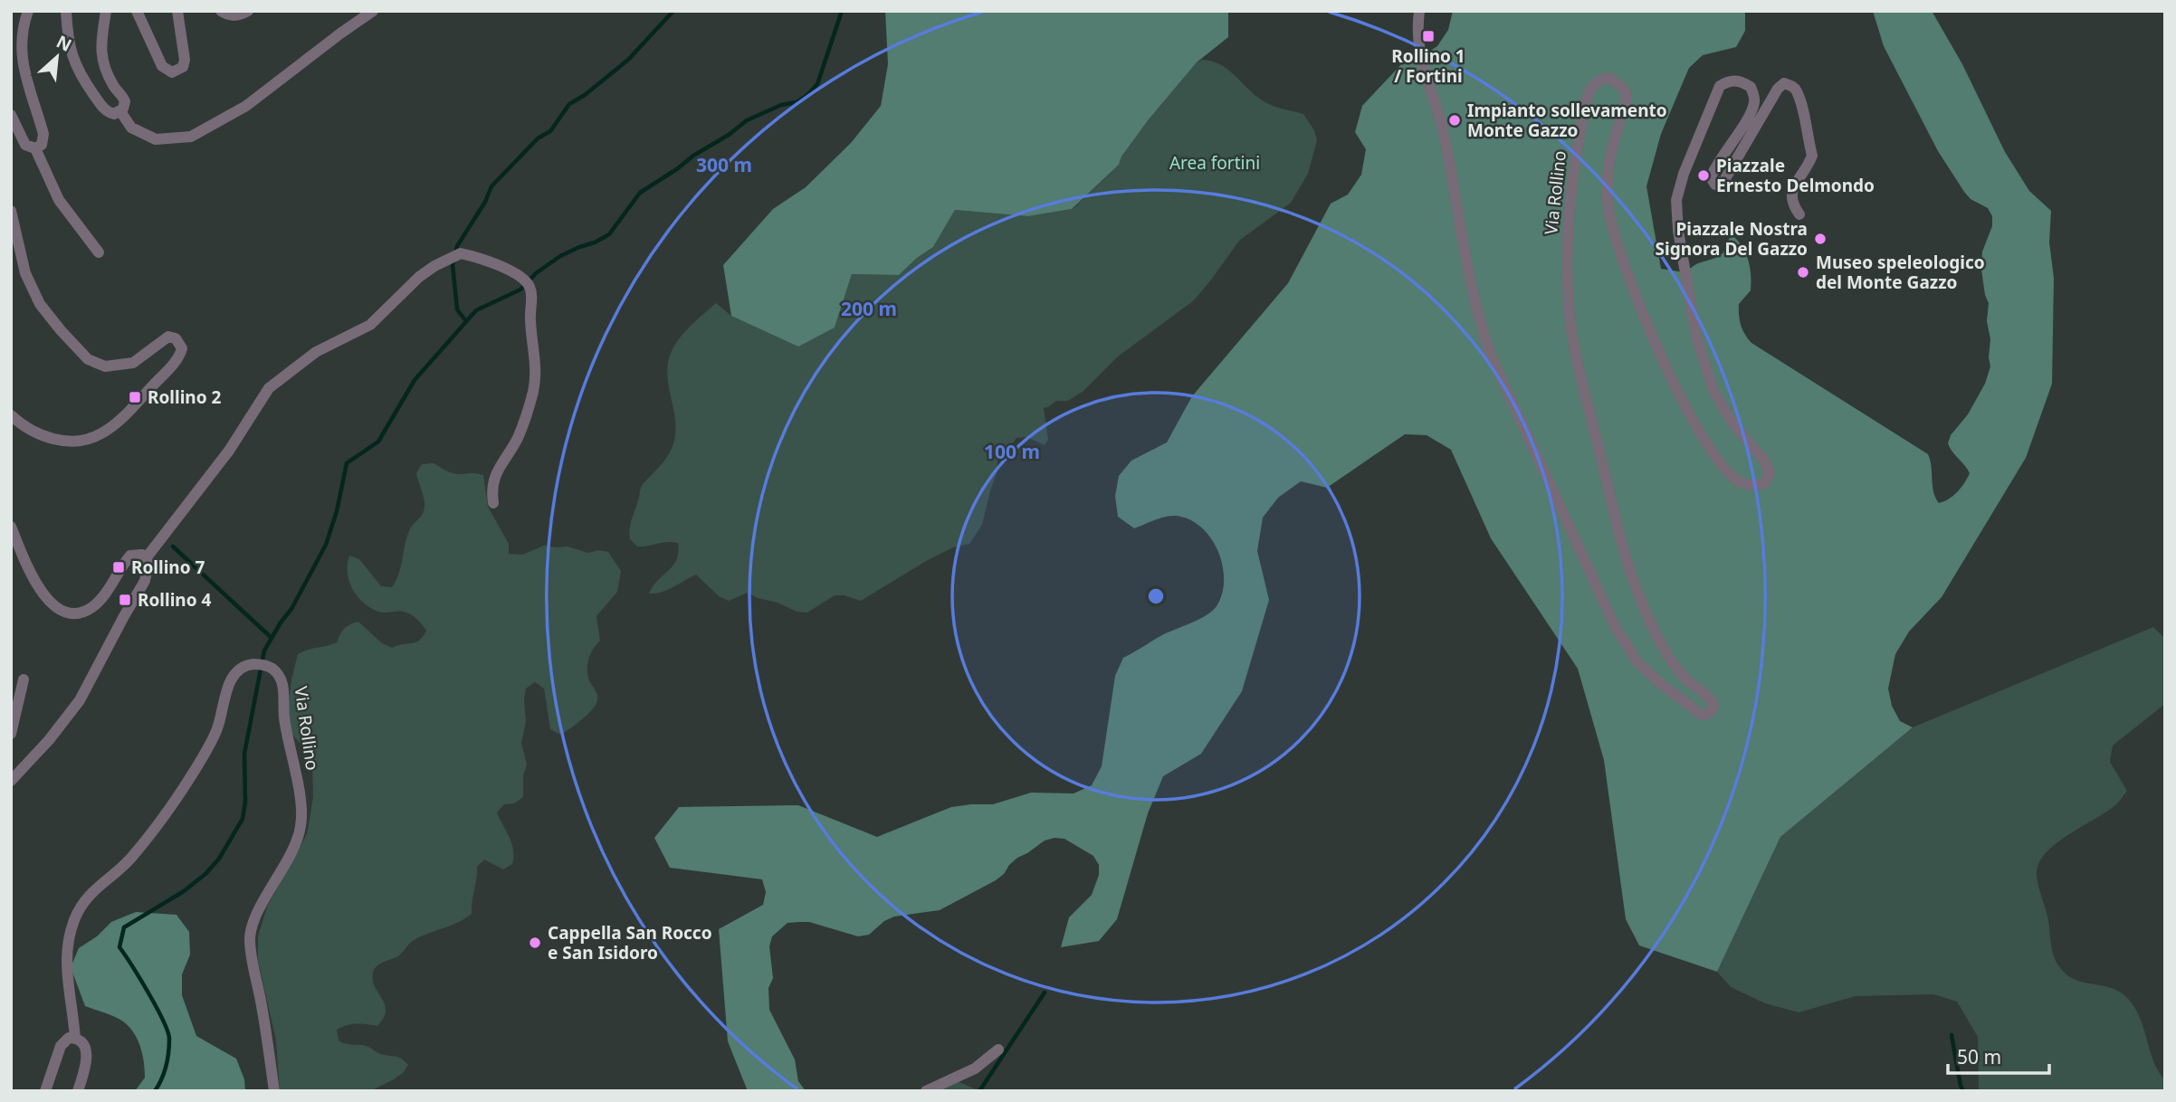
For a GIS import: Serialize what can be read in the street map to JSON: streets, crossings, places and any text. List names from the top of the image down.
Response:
{
  "streets": {
    "street": ["Via Rollino"]
  },
  "parks": ["Area fortini"],
  "places": {
    "transit": [
      "Rollino 1 / Fortini",
      "Rollino 2",
      "Rollino 7",
      "Rollino 4"
    ],
    "other": [
      "Impianto sollevamento Monte Gazzo",
      "Piazzale Ernesto Delmondo",
      "Piazzale Nostra Signora Del Gazzo",
      "Museo speleologico del Monte Gazzo",
      "Cappella San Rocco e San Isidoro"
    ]
  },
  "scale_bar": "50 m",
  "north": "top right",
  "rings": ["300 m", "200 m", "100 m"]
}
